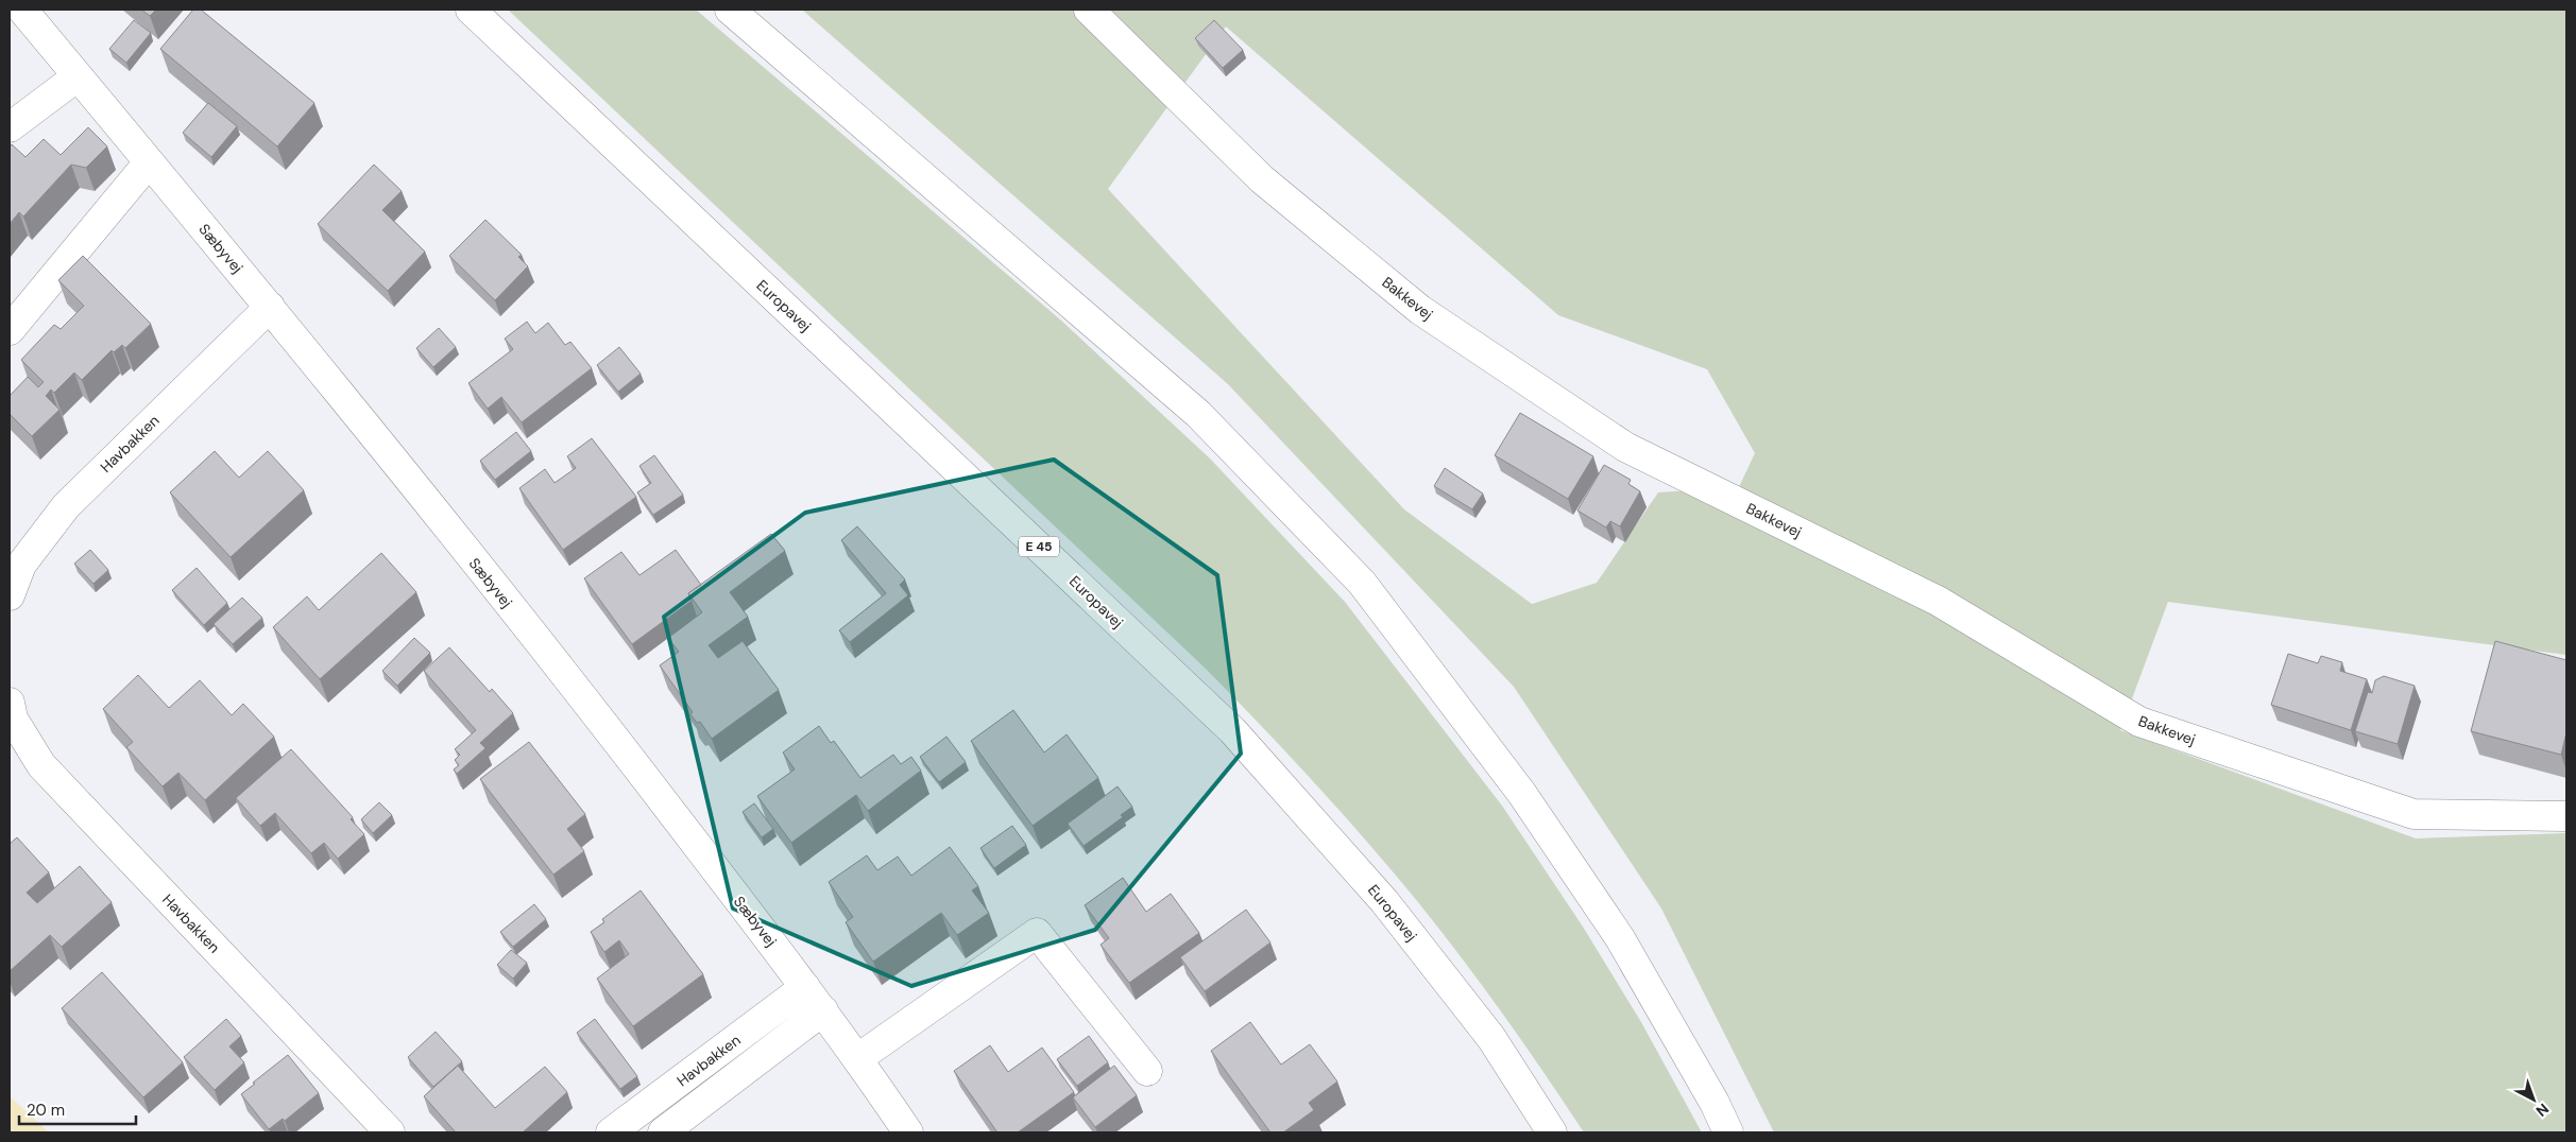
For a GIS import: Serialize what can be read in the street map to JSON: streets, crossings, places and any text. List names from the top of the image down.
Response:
{
  "streets": {
    "street": [
      "Sæbyvej",
      "Bakkevej",
      "Europavej",
      "Havbakken",
      "E 45"
    ]
  },
  "crossings": [
    ["Sæbyvej", "Havbakken"]
  ],
  "scale_bar": "20 m",
  "north": "bottom right"
}
